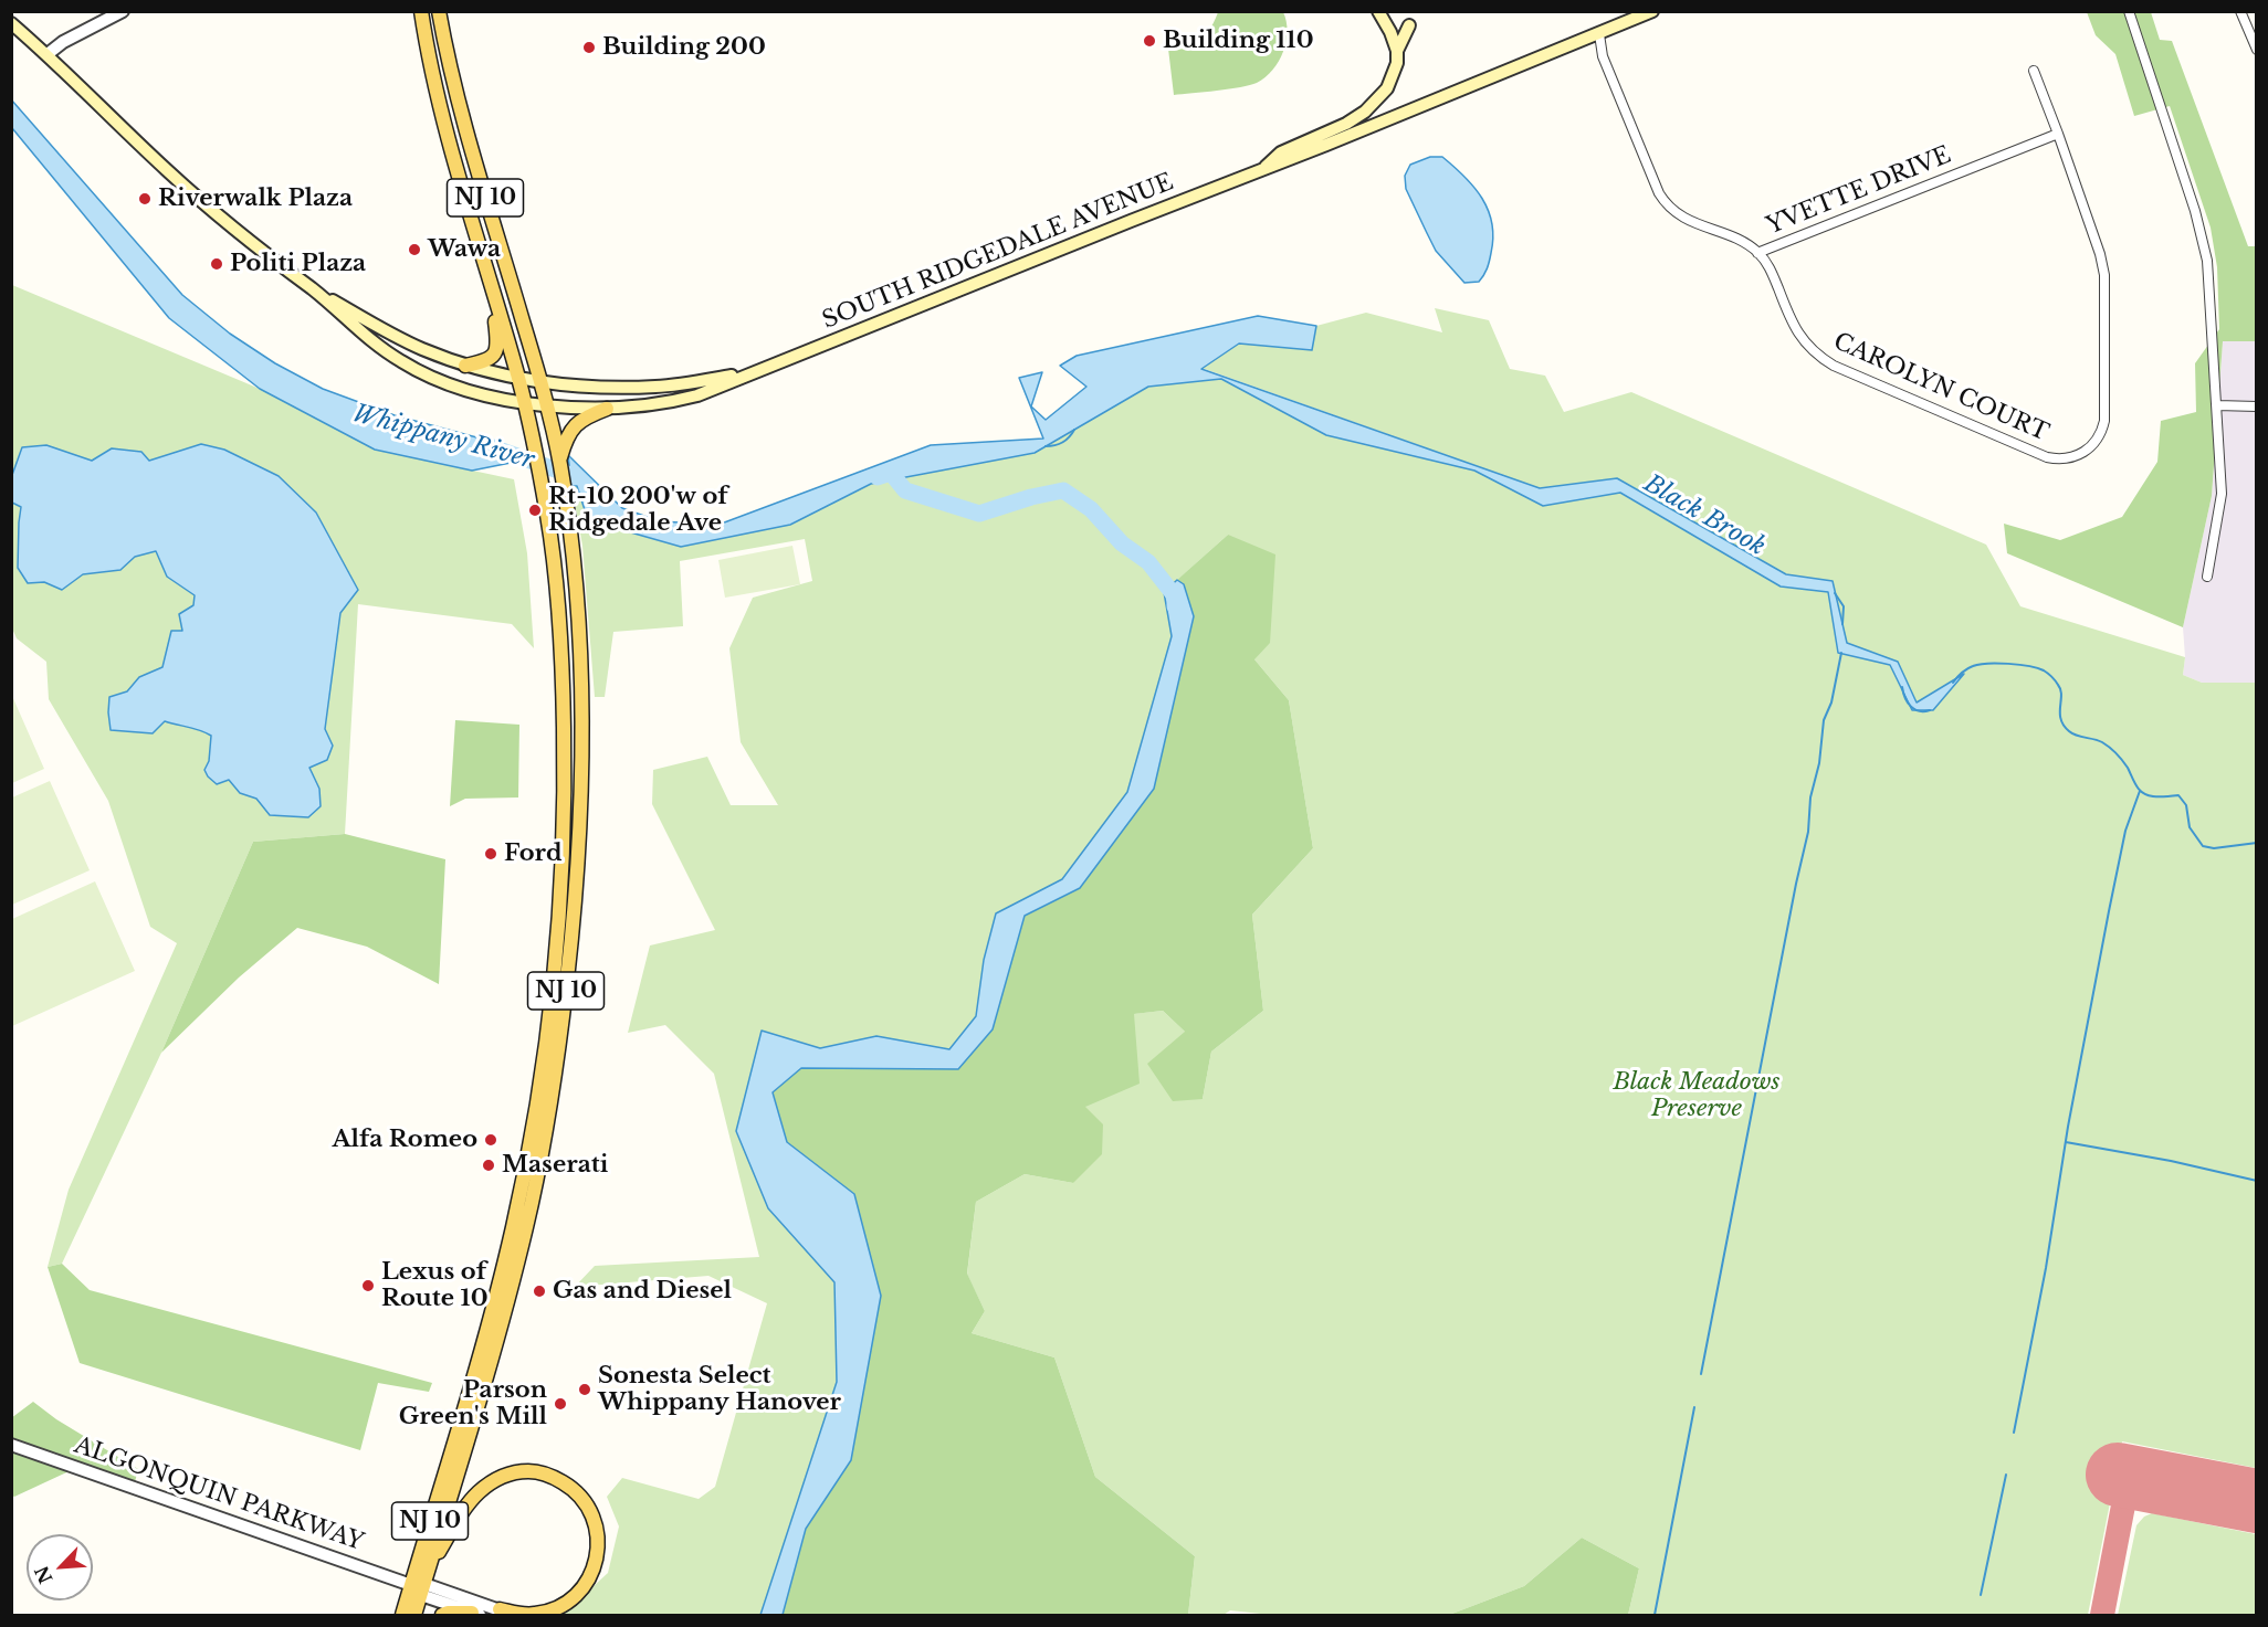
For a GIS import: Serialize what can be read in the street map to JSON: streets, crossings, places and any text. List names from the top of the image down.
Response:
{
  "streets": {
    "main road": ["NJ 10", "SOUTH RIDGEDALE AVENUE"],
    "street": ["YVETTE DRIVE", "CAROLYN COURT", "ALGONQUIN PARKWAY"]
  },
  "crossings": [
    ["YVETTE DRIVE", "SOUTH RIDGEDALE AVENUE"],
    ["YVETTE DRIVE", "CAROLYN COURT"],
    ["NJ 10", "SOUTH RIDGEDALE AVENUE"],
    ["NJ 10", "ALGONQUIN PARKWAY"]
  ],
  "water": ["Whippany River", "Black Brook"],
  "parks": ["Black Meadows Preserve"],
  "places": [
    "Building 110",
    "Building 200",
    "Riverwalk Plaza",
    "Wawa",
    "Politi Plaza",
    "Rt-10 200'w of Ridgedale Ave",
    "Ford",
    "Alfa Romeo",
    "Maserati",
    "Lexus of Route 10",
    "Gas and Diesel",
    "Sonesta Select Whippany Hanover",
    "Parson Green's Mill"
  ],
  "north": "bottom left"
}
